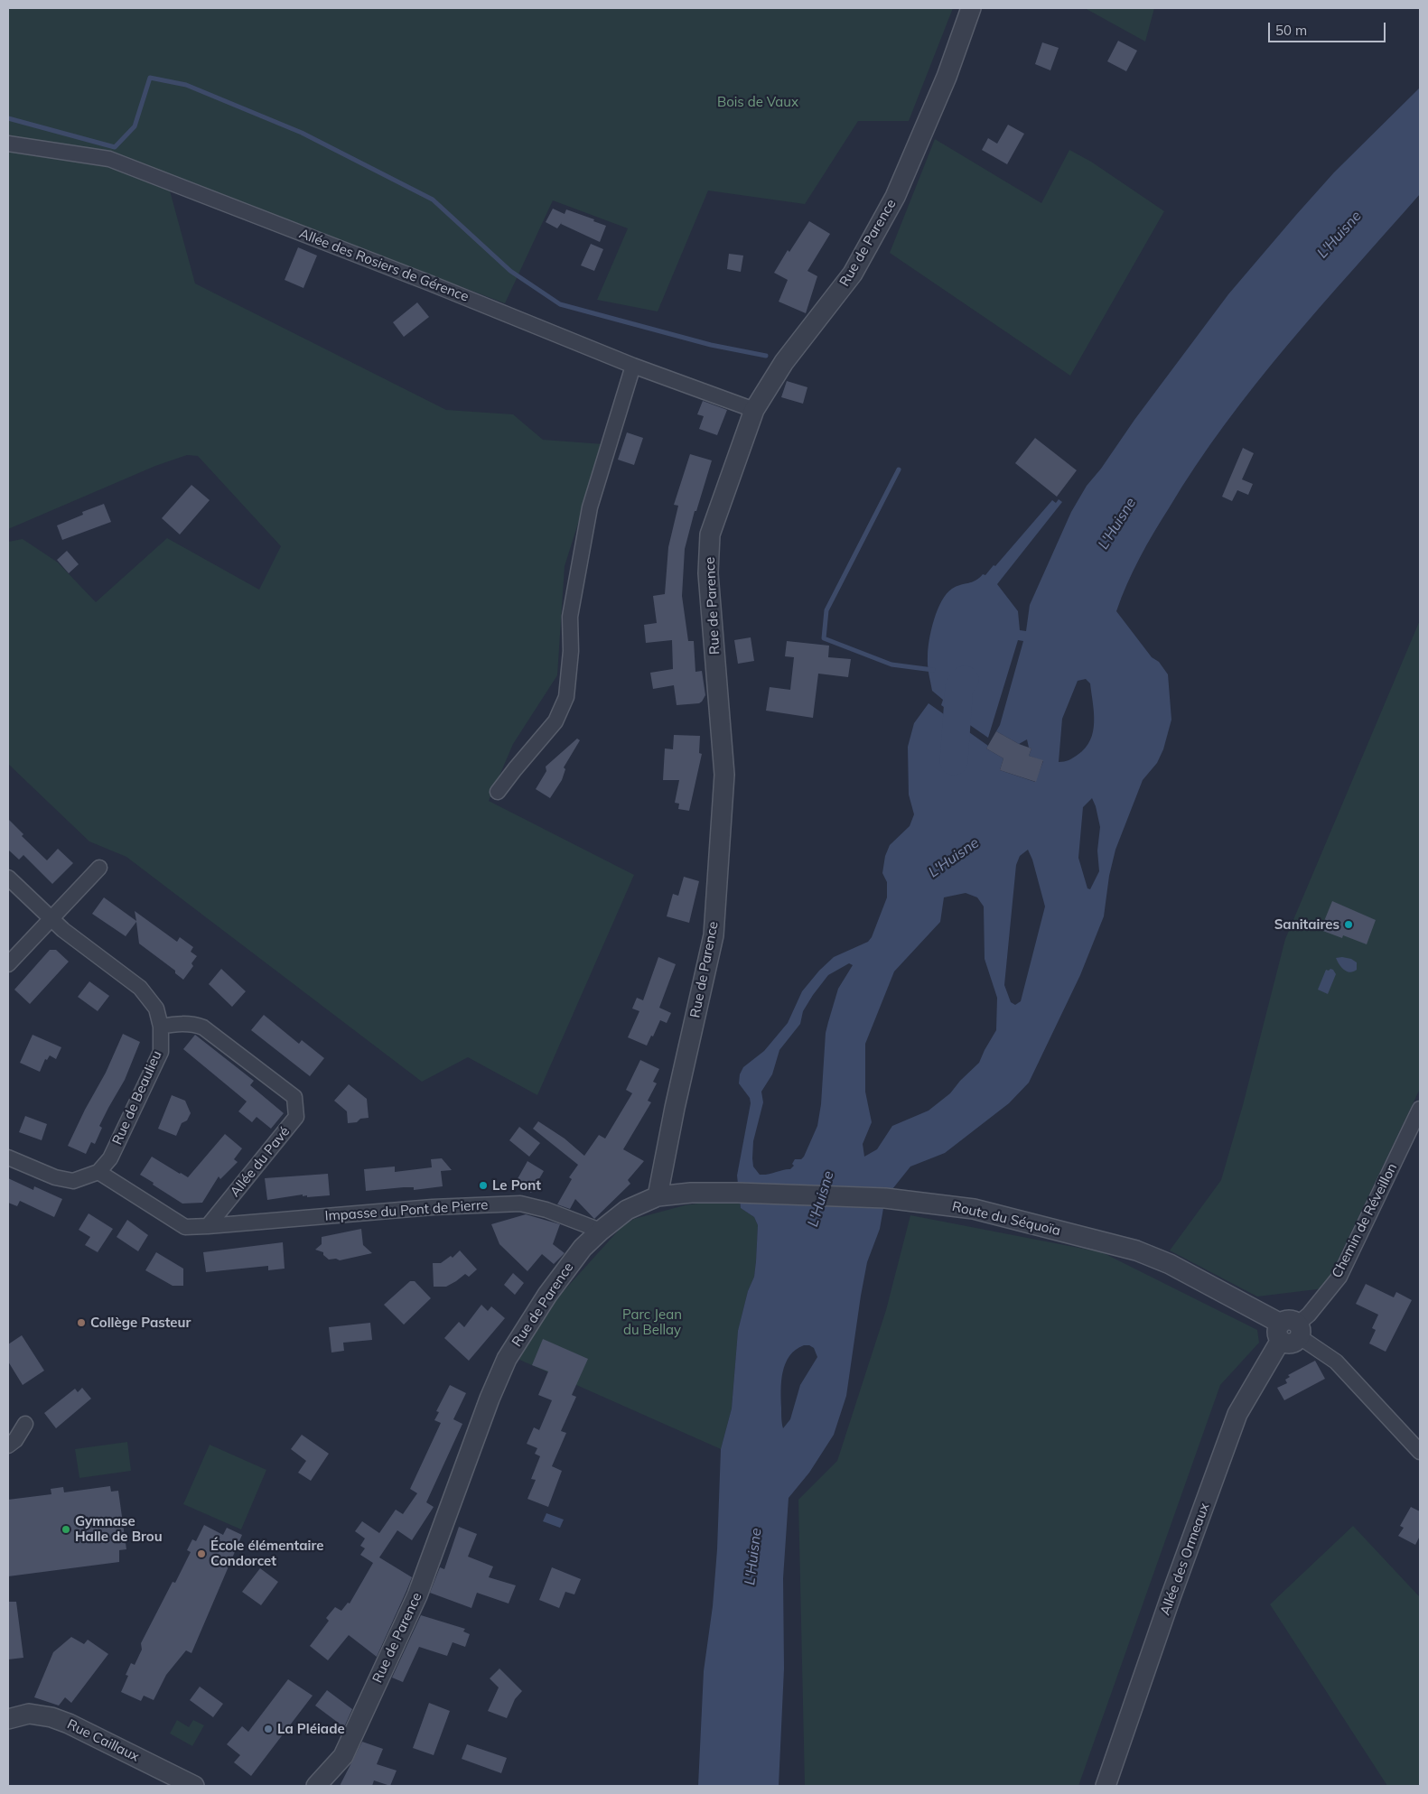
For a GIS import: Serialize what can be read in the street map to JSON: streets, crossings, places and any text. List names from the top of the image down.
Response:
{
  "streets": {
    "street": [
      "Rue de Parence",
      "Allée des Rosiers de Gérence",
      "Rue de Beaulieu",
      "Allée du Pavé",
      "Impasse du Pont de Pierre",
      "Route du Séquoïa",
      "Chemin de Réveillon",
      "Allée des Ormeaux",
      "Rue Caillaux"
    ]
  },
  "crossings": [
    ["Rue de Parence", "Allée des Rosiers de Gérence"],
    ["Rue de Parence", "Impasse du Pont de Pierre"],
    ["Rue de Parence", "Route du Séquoïa"],
    ["Rue de Beaulieu", "Allée du Pavé"],
    ["Allée du Pavé", "Impasse du Pont de Pierre"],
    ["Route du Séquoïa", "Chemin de Réveillon"],
    ["Route du Séquoïa", "Allée des Ormeaux"],
    ["Chemin de Réveillon", "Allée des Ormeaux"]
  ],
  "water": ["L'Huisne"],
  "parks": ["Bois de Vaux", "Parc Jean du Bellay"],
  "places": [
    "Sanitaires",
    "Le Pont",
    "Collège Pasteur",
    "Gymnase Halle de Brou",
    "École élémentaire Condorcet",
    "La Pléiade"
  ],
  "scale_bar": "50 m"
}
